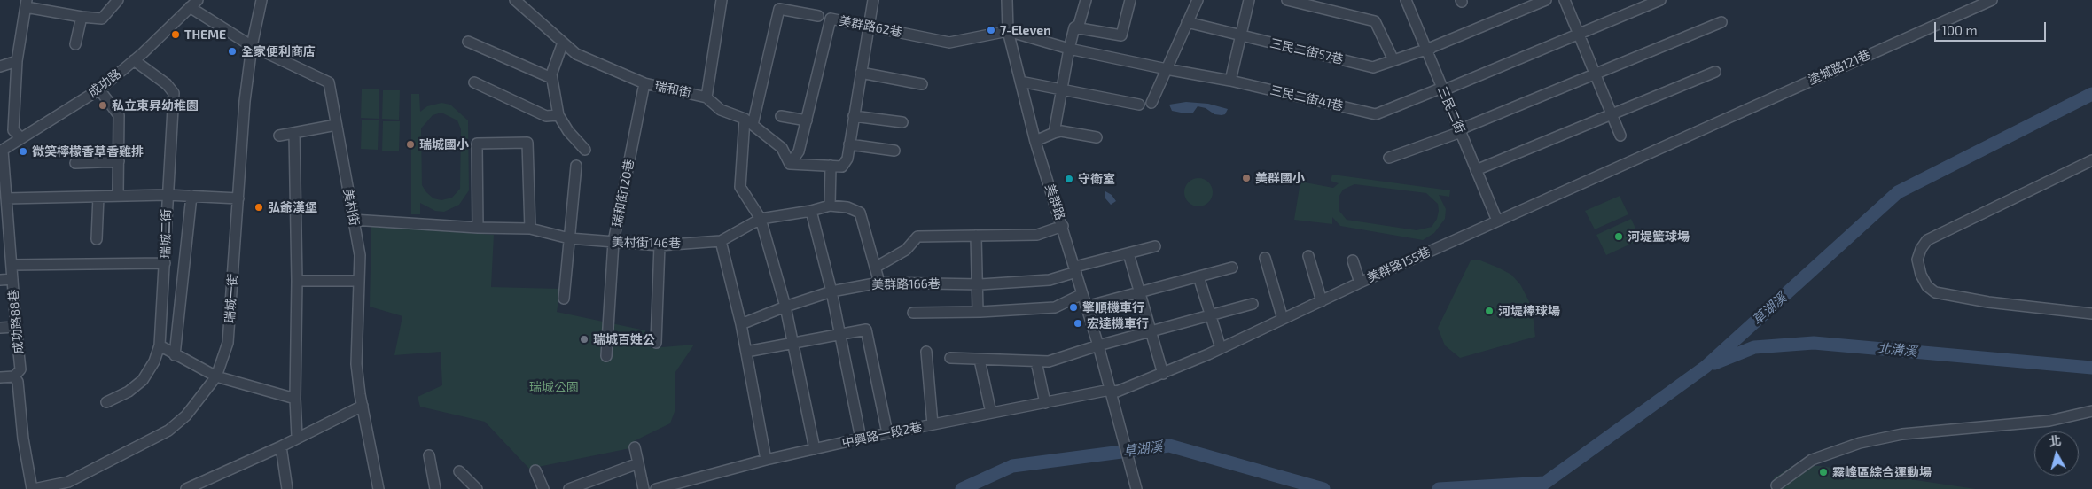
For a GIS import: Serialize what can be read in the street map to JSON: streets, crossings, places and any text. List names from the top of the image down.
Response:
{
  "streets": {
    "street": [
      "美群路62巷",
      "三民二街57巷",
      "塗城路121巷",
      "成功路",
      "瑞和街",
      "三民二街41巷",
      "三民二街",
      "瑞和街120巷",
      "美群路",
      "美村街",
      "瑞城二街",
      "美村街146巷",
      "美群路155巷",
      "美群路166巷",
      "瑞城一街",
      "成功路88巷",
      "中興路一段2巷"
    ]
  },
  "crossings": [
    ["美群路62巷", "瑞和街"],
    ["美群路62巷", "三民二街41巷"],
    ["美群路62巷", "美群路"],
    ["三民二街57巷", "三民二街"],
    ["塗城路121巷", "美群路155巷"],
    ["成功路", "美村街"],
    ["成功路", "瑞城二街"],
    ["成功路", "成功路88巷"],
    ["瑞和街", "瑞和街120巷"],
    ["三民二街41巷", "三民二街"],
    ["三民二街41巷", "美群路"],
    ["三民二街", "美群路155巷"],
    ["瑞和街120巷", "美村街146巷"],
    ["美群路", "美群路155巷"],
    ["美群路", "美群路166巷"],
    ["美群路", "中興路一段2巷"],
    ["美村街", "美村街146巷"],
    ["美村街", "瑞城一街"],
    ["美村街146巷", "美群路166巷"],
    ["美群路155巷", "中興路一段2巷"],
    ["瑞城一街", "成功路88巷"]
  ],
  "water": ["草湖溪", "北溝溪"],
  "parks": ["瑞城公園"],
  "places": [
    "7-Eleven",
    "THEME",
    "全家便利商店",
    "私立東昇幼稚園",
    "瑞城國小",
    "微笑檸檬香草香雞排",
    "美群國小",
    "守衛室",
    "弘爺漢堡",
    "河堤籃球場",
    "擎順機車行",
    "河堤棒球場",
    "宏達機車行",
    "瑞城百姓公",
    "霧峰區綜合運動場"
  ],
  "scale_bar": "100 m",
  "north": "top"
}
